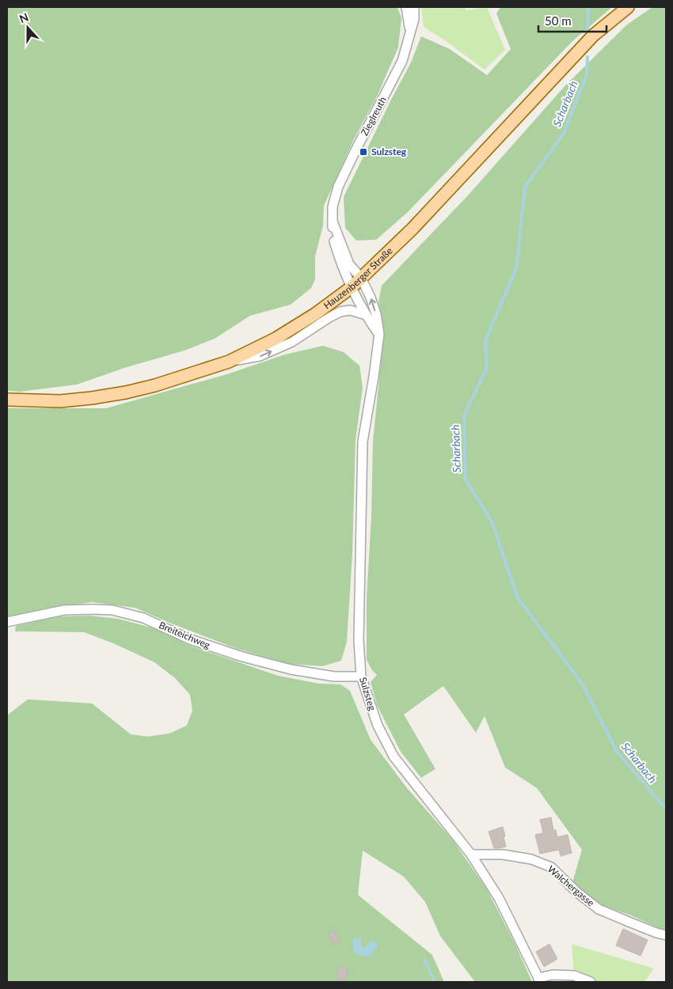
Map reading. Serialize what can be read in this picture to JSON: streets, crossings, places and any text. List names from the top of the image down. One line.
{"streets":{"main road":["Hauzenberger Straße"],"street":["Zieglreuth","Breiteichweg","Sulzsteg","Walchergasse"]},"crossings":[["Zieglreuth","Hauzenberger Straße"],["Zieglreuth","Sulzsteg"],["Hauzenberger Straße","Sulzsteg"],["Breiteichweg","Sulzsteg"],["Sulzsteg","Walchergasse"]],"water":["Scharbach"],"places":{"transit":["Sulzsteg"]},"scale_bar":"50 m","north":"top"}
